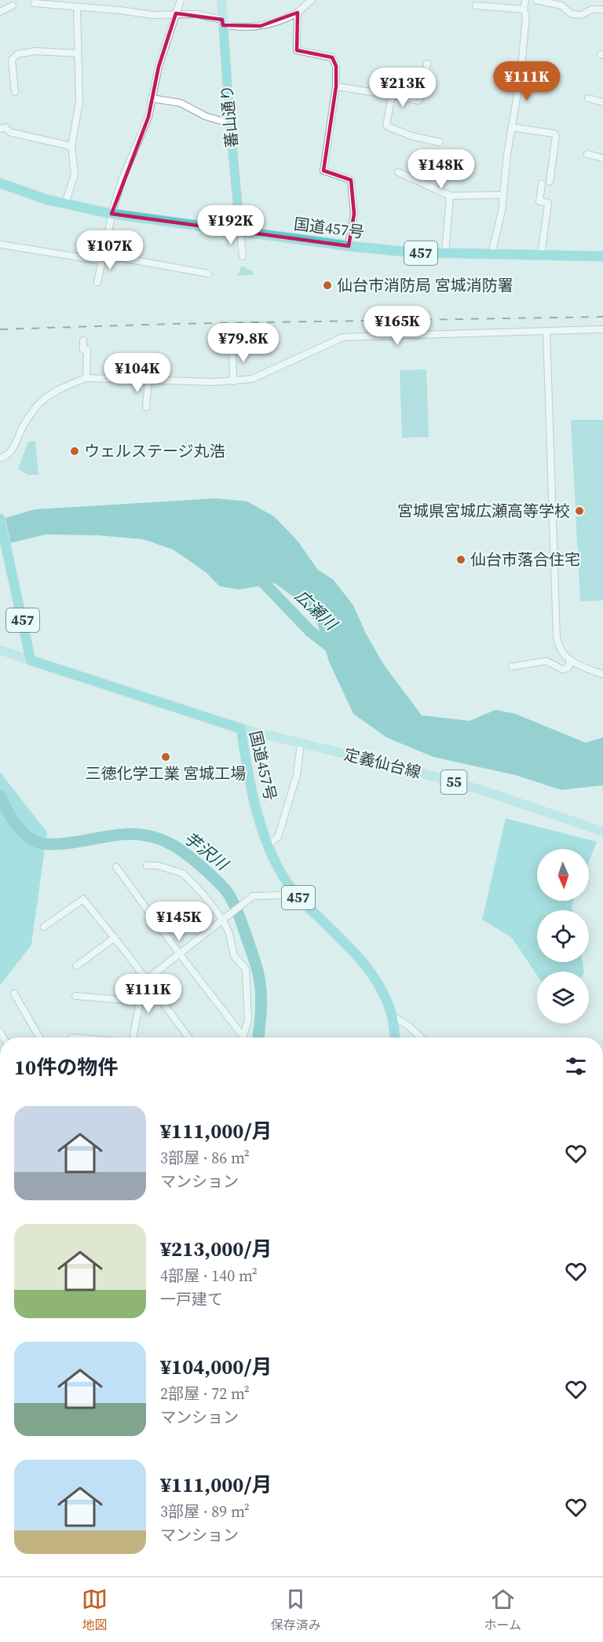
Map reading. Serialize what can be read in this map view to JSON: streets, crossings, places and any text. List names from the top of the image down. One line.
{"streets":{"highway":["国道457号","457"],"main road":["蕃山通り","定義仙台線","55"]},"crossings":[["蕃山通り","国道457号"],["国道457号","457"],["国道457号","定義仙台線"]],"water":["広瀬川","芋沢川"],"places":["仙台市消防局 宮城消防署","ウェルステージ丸浩","宮城県宮城広瀬高等学校","仙台市落合住宅","三徳化学工業 宮城工場"],"north":"bottom","page":{"price":["¥111K","¥213K","¥148K","¥192K","¥107K","¥165K","¥79.8K","¥104K","¥145K","¥111K"],"heading":"10件の物件","list":[{"name":"¥111,000/月","note":"3部屋 · 86 m² · マンション"},{"name":"¥213,000/月","note":"4部屋 · 140 m² · 一戸建て"},{"name":"¥104,000/月","note":"2部屋 · 72 m² · マンション"},{"name":"¥111,000/月","note":"3部屋 · 89 m² · マンション"}],"tabs":["地図","保存済み","ホーム"]}}
